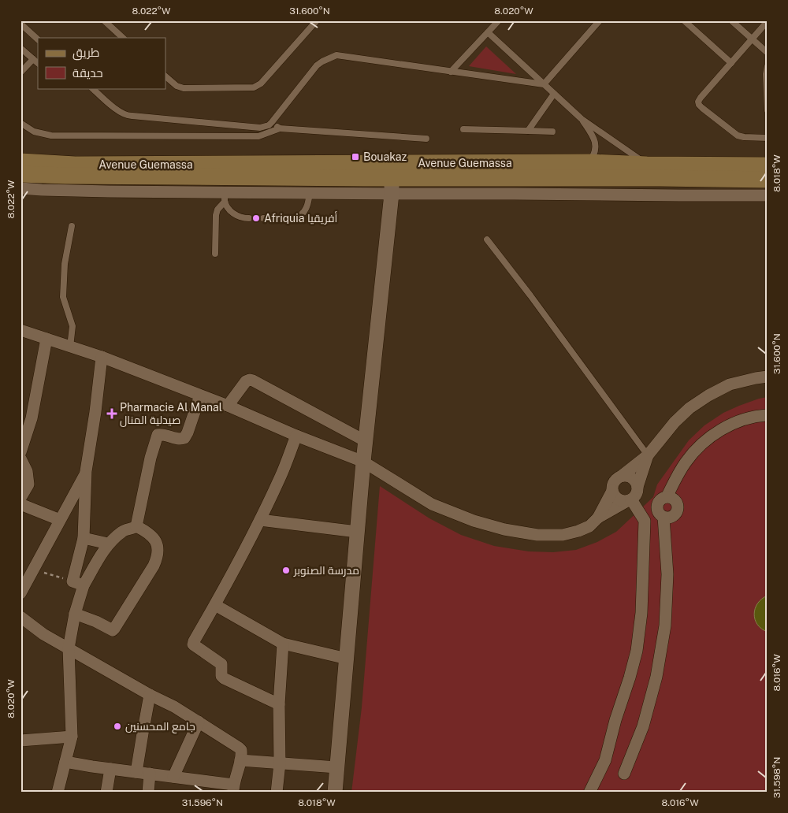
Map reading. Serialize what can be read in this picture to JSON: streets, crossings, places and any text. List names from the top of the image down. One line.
{"streets":{"main road":["Avenue Guemassa"]},"places":{"transit":["Bouakaz"],"other":["Afriquia أفريقيا","مدرسة الصنوبر","جامع المحسنين"],"health":["Pharmacie Al Manal صيدلية المنال"]},"legend":["طريق","حديقة"],"coordinates":["8.022°W","31.600°N","8.020°W","8.018°W","8.016°W","31.598°N","31.596°N"]}
